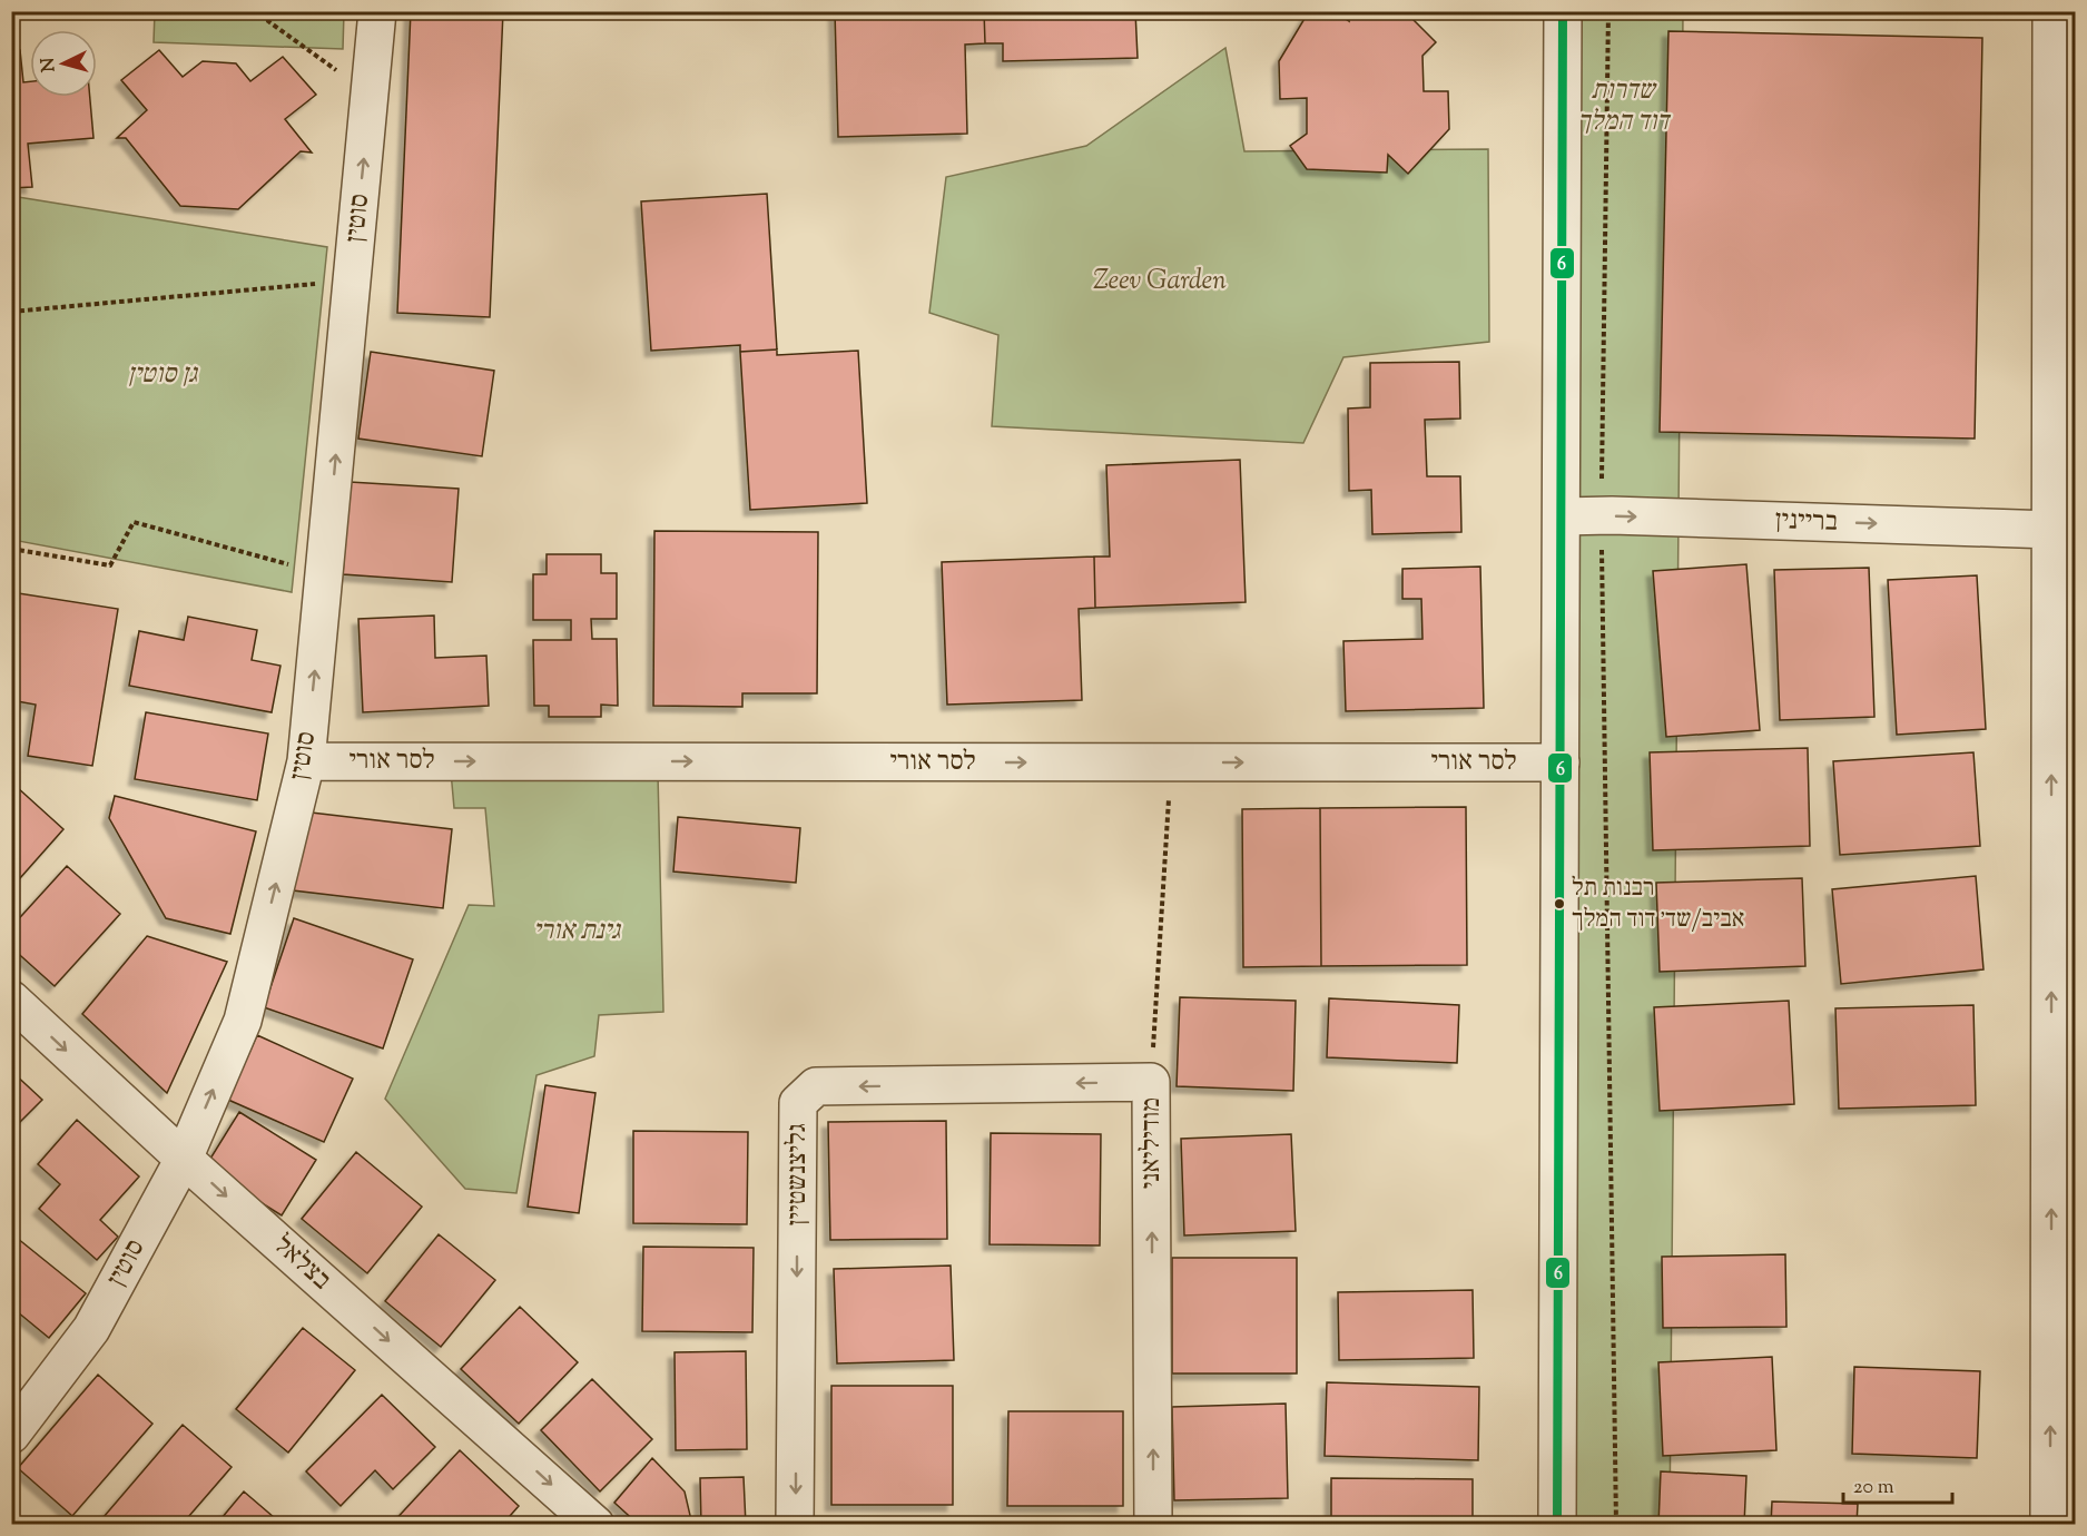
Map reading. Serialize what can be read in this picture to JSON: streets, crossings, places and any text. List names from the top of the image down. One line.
{"streets":{"street":["סוטין","בריינין","לסר אורי","מודיליאני","גליצנשטיין","בצלאל"]},"crossings":[["סוטין","לסר אורי"],["סוטין","בצלאל"],["לסר אורי","מודיליאני"],["מודיליאני","גליצנשטיין"]],"one_way":["סוטין","בריינין","לסר אורי","מודיליאני","בצלאל"],"parks":["שדרות דוד המלך","Zeev Garden","גן סוטין","גינת אורי"],"places":["רבנות תל אביב/שד׳ דוד המלך"],"lines":["transit line 6"],"scale_bar":"20 m","north":"left"}
